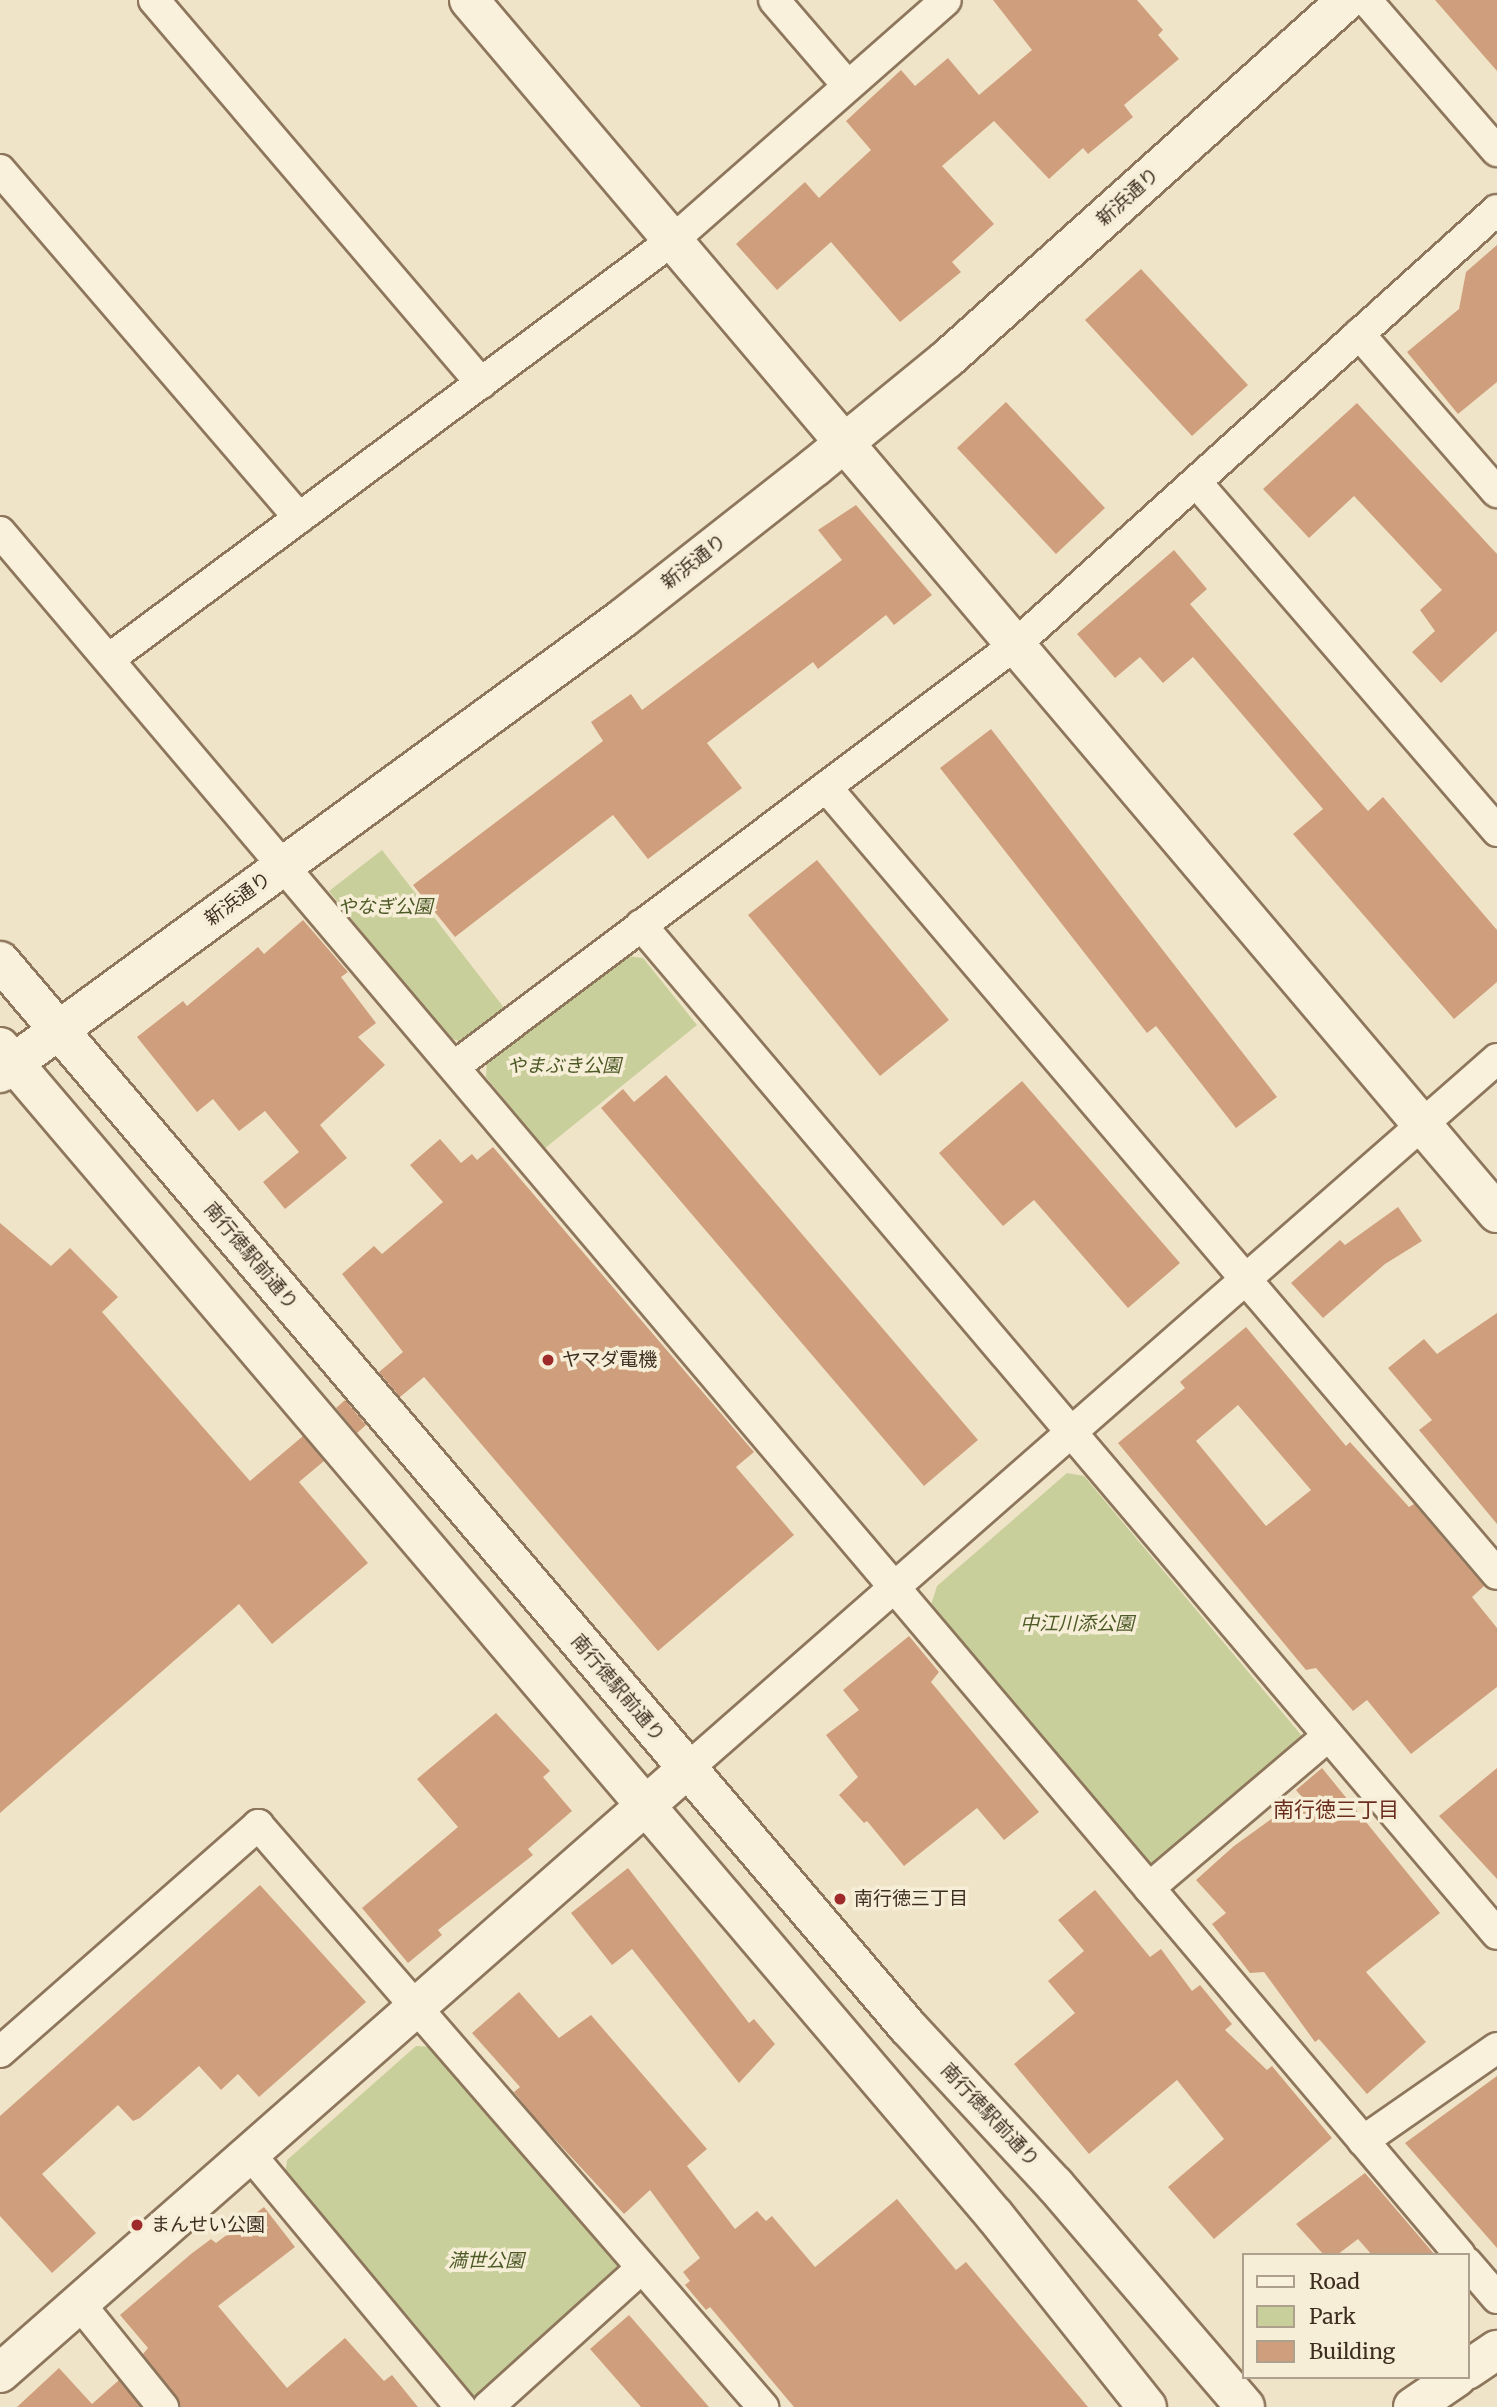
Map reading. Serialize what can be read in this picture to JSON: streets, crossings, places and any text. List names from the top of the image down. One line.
{"streets":{"street":["新浜通り","南行徳駅前通り"]},"crossings":[["新浜通り","南行徳駅前通り"]],"districts":["南行徳三丁目"],"parks":["やなぎ公園","やまぶき公園","中江川添公園","満世公園"],"places":["ヤマダ電機","南行徳三丁目","まんせい公園"],"legend":["Road","Park","Building"]}
